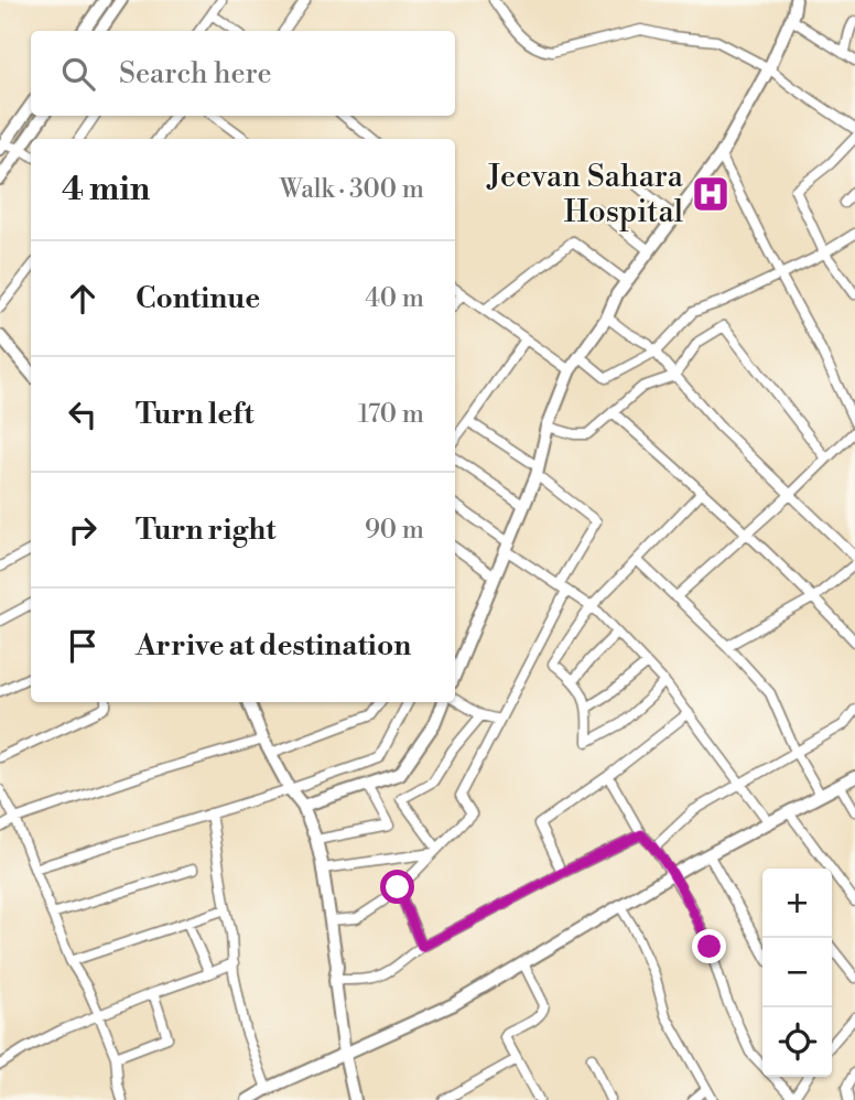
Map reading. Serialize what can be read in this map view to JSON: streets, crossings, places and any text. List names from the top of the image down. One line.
{"places":{"hospital":["Jeevan Sahara Hospital"]},"page":{"search":"Search here","heading":["4 min","Walk · 300 m"],"list":[["Continue","40 m"],["Turn left","170 m"],["Turn right","90 m"],"Arrive at destination"],"map_buttons":["+","−"]}}
